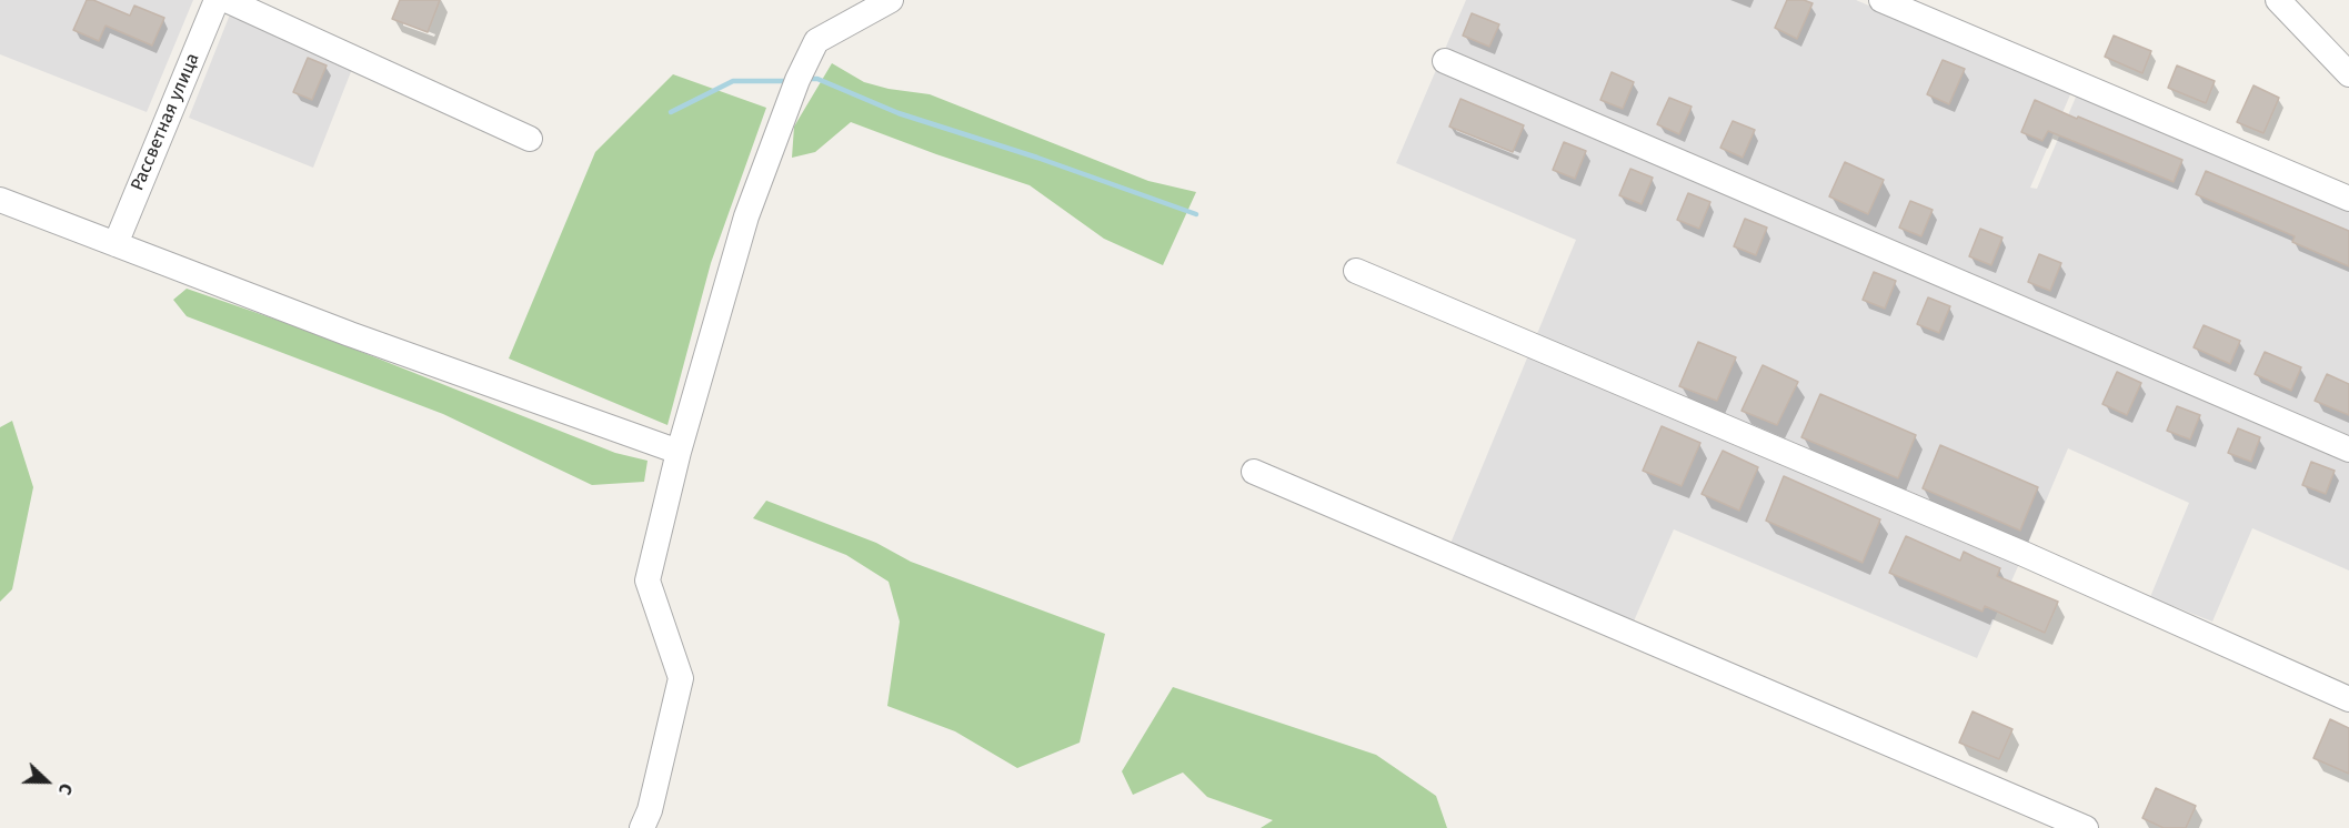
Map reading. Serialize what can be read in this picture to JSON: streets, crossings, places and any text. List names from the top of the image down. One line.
{"streets":{"street":["Рассветная улица"]},"north":"right"}
